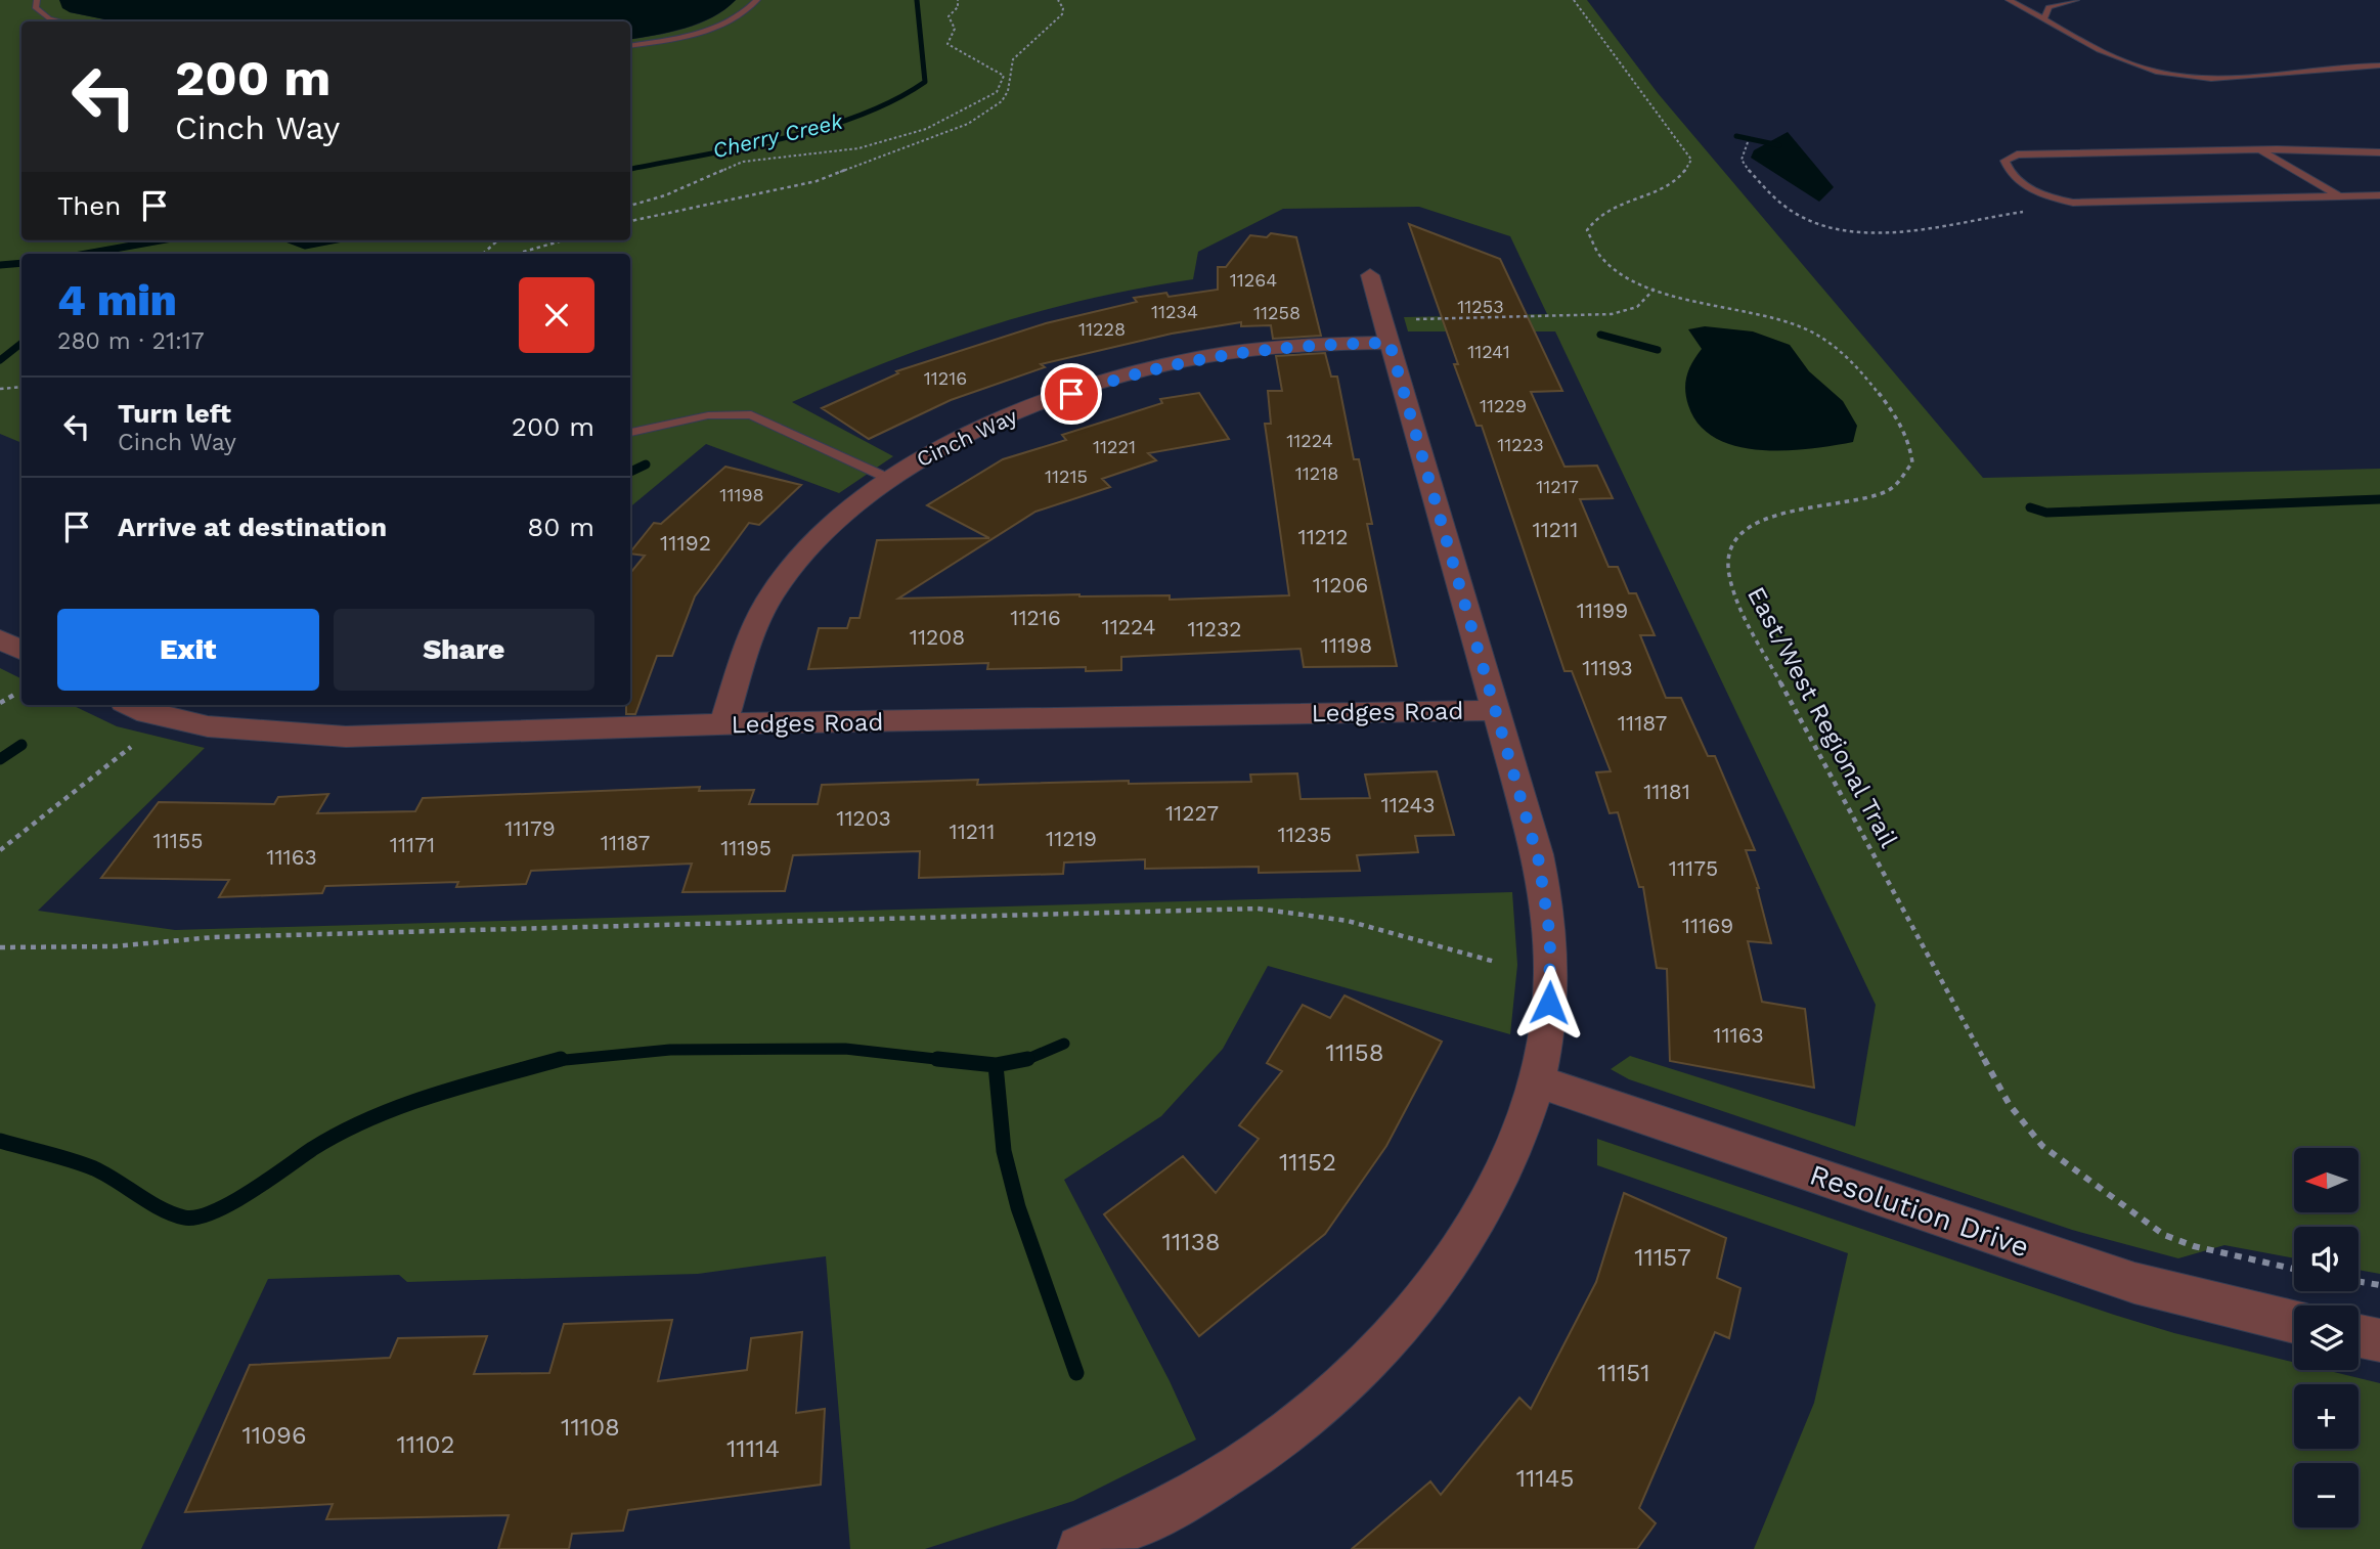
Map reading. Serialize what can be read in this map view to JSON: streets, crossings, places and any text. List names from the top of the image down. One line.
{"streets":{"street":["Cinch Way","Ledges Road","Resolution Drive"],"path":["East/West Regional Trail"]},"crossings":[["Cinch Way","Ledges Road"]],"water":["Cherry Creek"],"house_numbers":["11264","11253","11234","11258","11228","11241","11216","11229","11224","11223","11221","11218","11215","11217","11198","11211","11212","11192","11206","11199","11216","11224","11232","11208","11198","11193","11187","11181","11243","11227","11203","11179","11211","11235","11219","11155","11187","11171","11195","11163","11175","11169","11163","11158","11152","11138","11157","11151","11108","11096","11102","11114","11145"],"north":"left","page":{"turn":["200 m","Cinch Way"],"then":"Then","heading":["4 min","280 m · 21:17"],"list":[{"name":"Turn left","note":"Cinch Way","value":"200 m"},{"name":"Arrive at destination","value":"80 m"}],"buttons":["Exit","Share"],"map_buttons":["+","−"]}}
